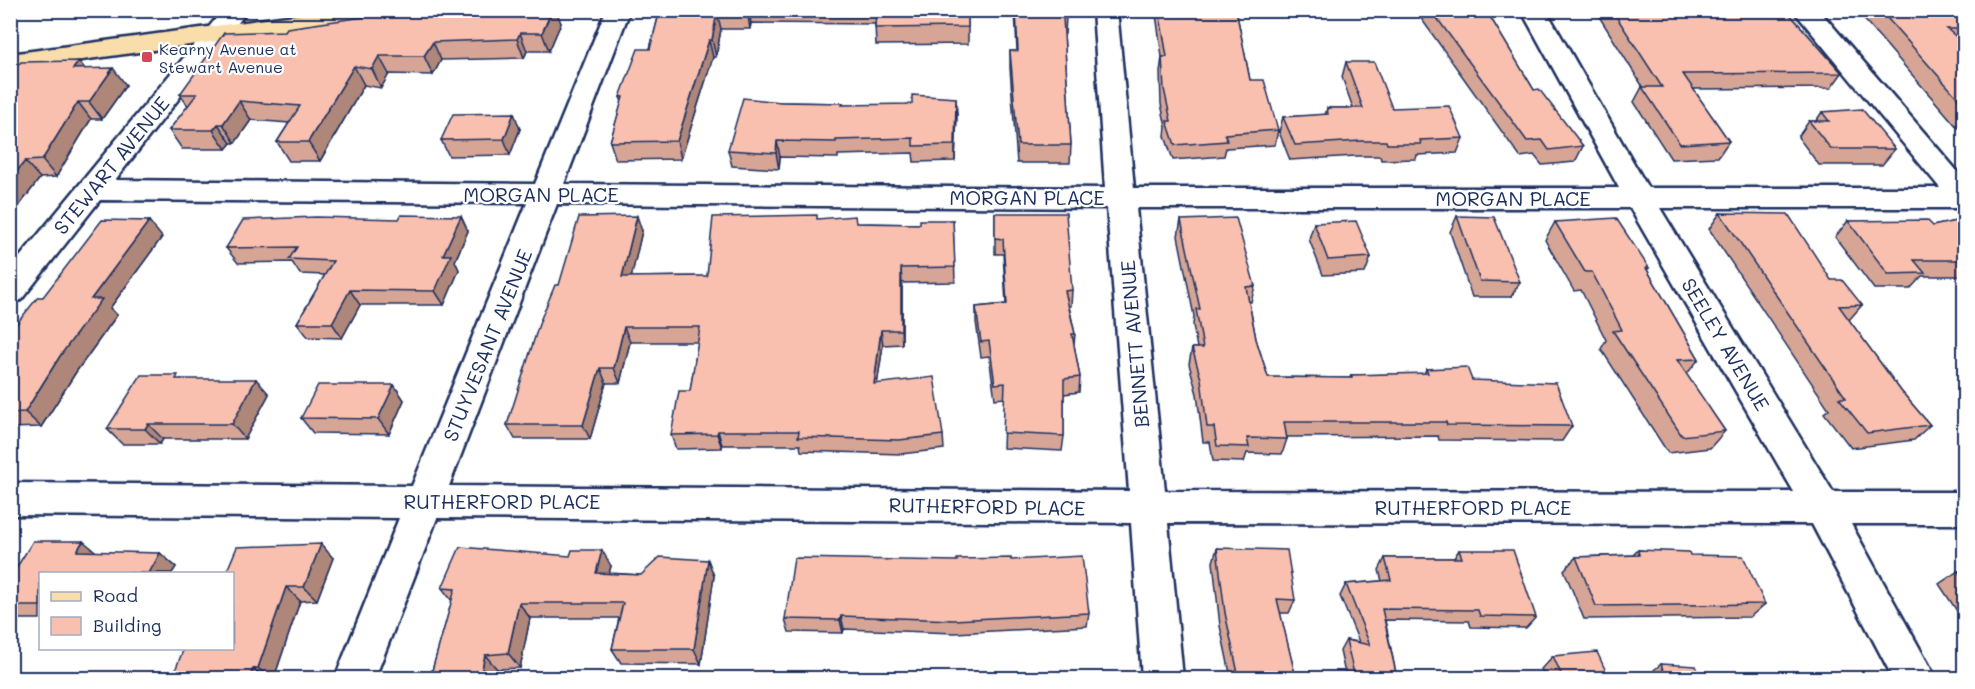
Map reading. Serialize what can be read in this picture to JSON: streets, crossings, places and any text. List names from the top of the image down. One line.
{"streets":{"street":["STEWART AVENUE","MORGAN PLACE","BENNETT AVENUE","SEELEY AVENUE","STUYVESANT AVENUE","RUTHERFORD PLACE"]},"crossings":[["STEWART AVENUE","MORGAN PLACE"],["MORGAN PLACE","BENNETT AVENUE"],["MORGAN PLACE","SEELEY AVENUE"],["MORGAN PLACE","STUYVESANT AVENUE"],["BENNETT AVENUE","RUTHERFORD PLACE"],["SEELEY AVENUE","RUTHERFORD PLACE"],["STUYVESANT AVENUE","RUTHERFORD PLACE"]],"places":{"transit":["Kearny Avenue at Stewart Avenue"]},"legend":["Road","Building"]}
